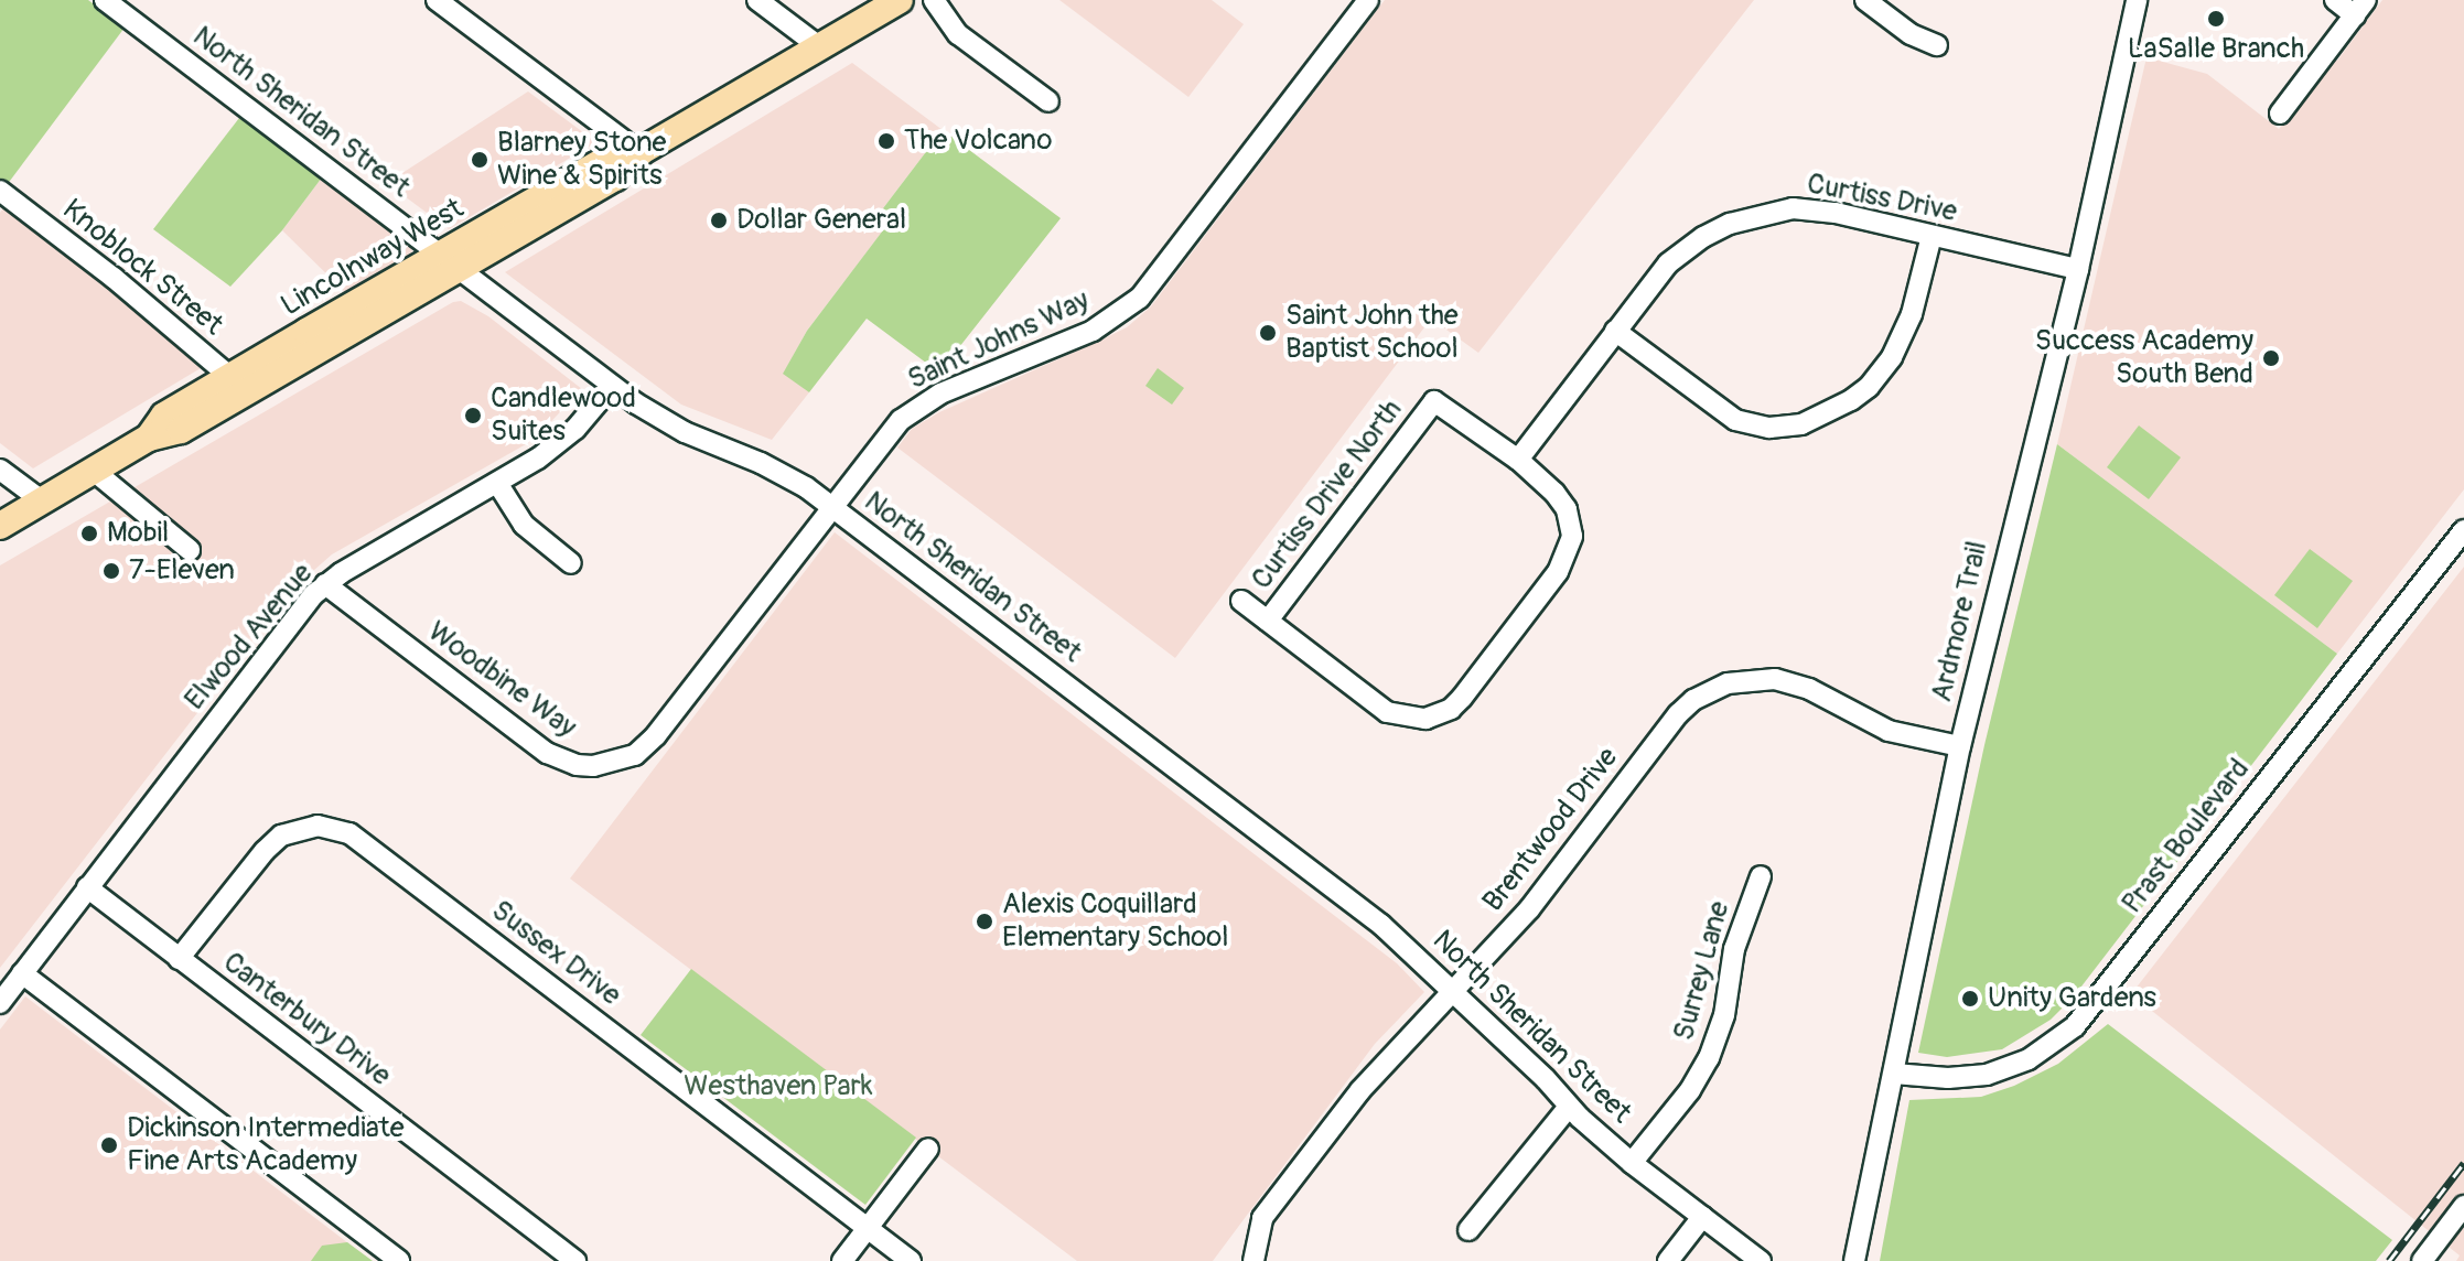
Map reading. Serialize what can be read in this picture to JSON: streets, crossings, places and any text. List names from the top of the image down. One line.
{"streets":{"main road":["Lincolnway West"],"street":["North Sheridan Street","Curtiss Drive","Knoblock Street","Saint Johns Way","Curtiss Drive North","Ardmore Trail","Elwood Avenue","Woodbine Way","Brentwood Drive","Prast Boulevard","Sussex Drive","Surrey Lane","Canterbury Drive"]},"crossings":[["North Sheridan Street","Lincolnway West"],["North Sheridan Street","Saint Johns Way"],["North Sheridan Street","Elwood Avenue"],["North Sheridan Street","Brentwood Drive"],["North Sheridan Street","Surrey Lane"],["Curtiss Drive","Curtiss Drive North"],["Curtiss Drive","Ardmore Trail"],["Lincolnway West","Knoblock Street"],["Saint Johns Way","Woodbine Way"],["Ardmore Trail","Brentwood Drive"],["Ardmore Trail","Prast Boulevard"],["Elwood Avenue","Woodbine Way"],["Elwood Avenue","Canterbury Drive"],["Sussex Drive","Canterbury Drive"]],"parks":["Westhaven Park"],"places":["LaSalle Branch","The Volcano","Blarney Stone Wine & Spirits","Dollar General","Saint John the Baptist School","Success Academy South Bend","Candlewood Suites","Mobil","7-Eleven","Alexis Coquillard Elementary School","Unity Gardens","Dickinson Intermediate Fine Arts Academy"]}
